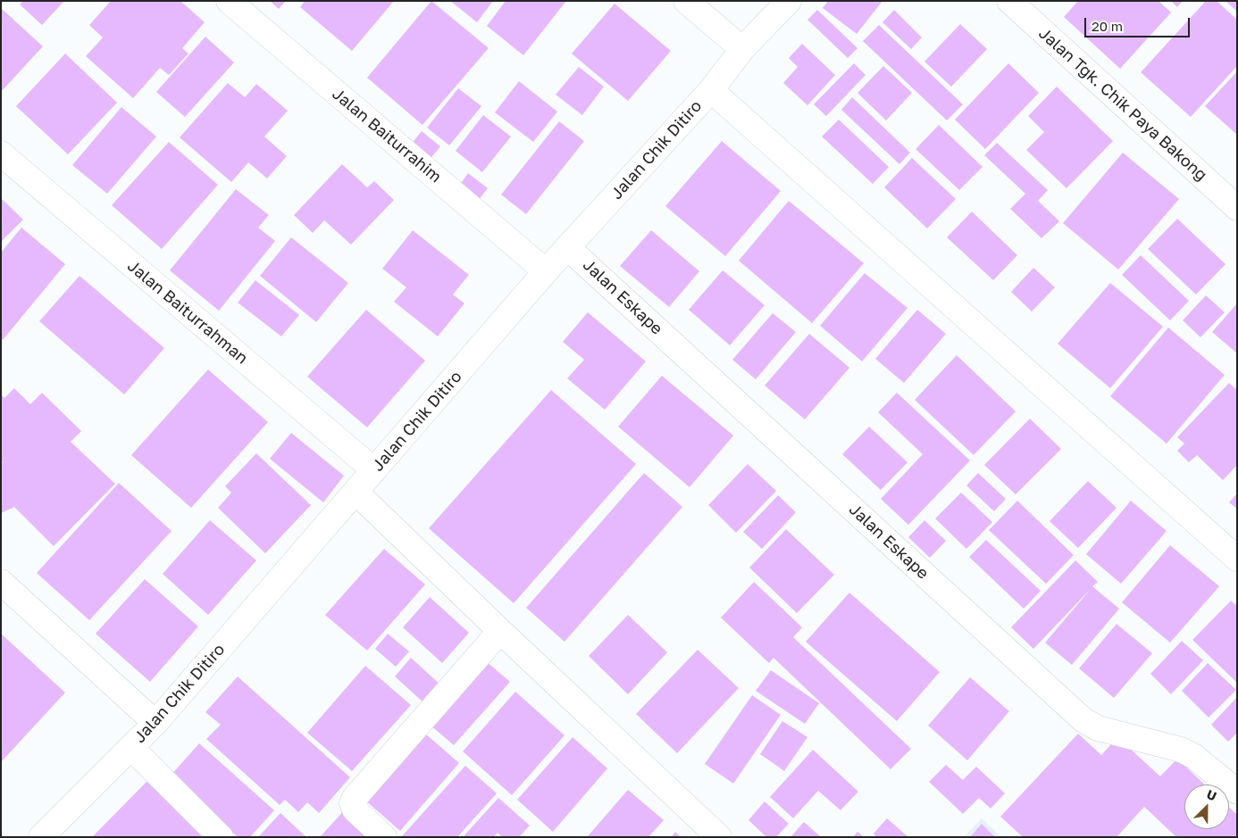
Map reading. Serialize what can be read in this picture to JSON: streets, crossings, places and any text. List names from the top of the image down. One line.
{"streets":{"street":["Jalan Tgk. Chik Paya Bakong","Jalan Baiturrahim","Jalan Chik Ditiro","Jalan Eskape","Jalan Baiturrahman"]},"crossings":[["Jalan Baiturrahim","Jalan Chik Ditiro"],["Jalan Chik Ditiro","Jalan Eskape"],["Jalan Chik Ditiro","Jalan Baiturrahman"]],"scale_bar":"20 m","north":"top right"}
